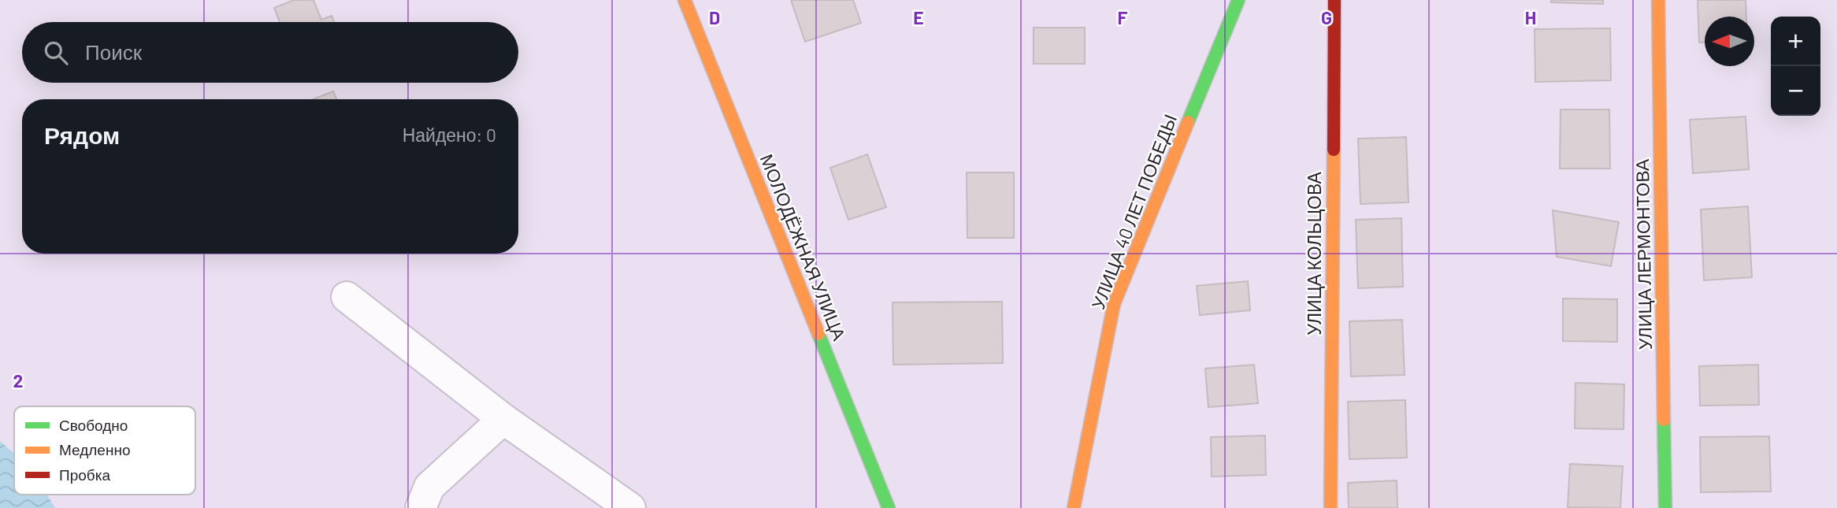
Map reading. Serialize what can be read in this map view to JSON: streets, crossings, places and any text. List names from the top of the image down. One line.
{"streets":{"street":["УЛИЦА 40 ЛЕТ ПОБЕДЫ","МОЛОДЁЖНАЯ УЛИЦА","УЛИЦА КОЛЬЦОВА","УЛИЦА ЛЕРМОНТОВА"]},"legend":["Свободно","Медленно","Пробка"],"north":"left","page":{"map_buttons":["+","−"],"search":"Поиск","heading":["Рядом","Найдено: 0"]},"grid":{"columns":["D","E","F","G","H"],"rows":["2"]}}
